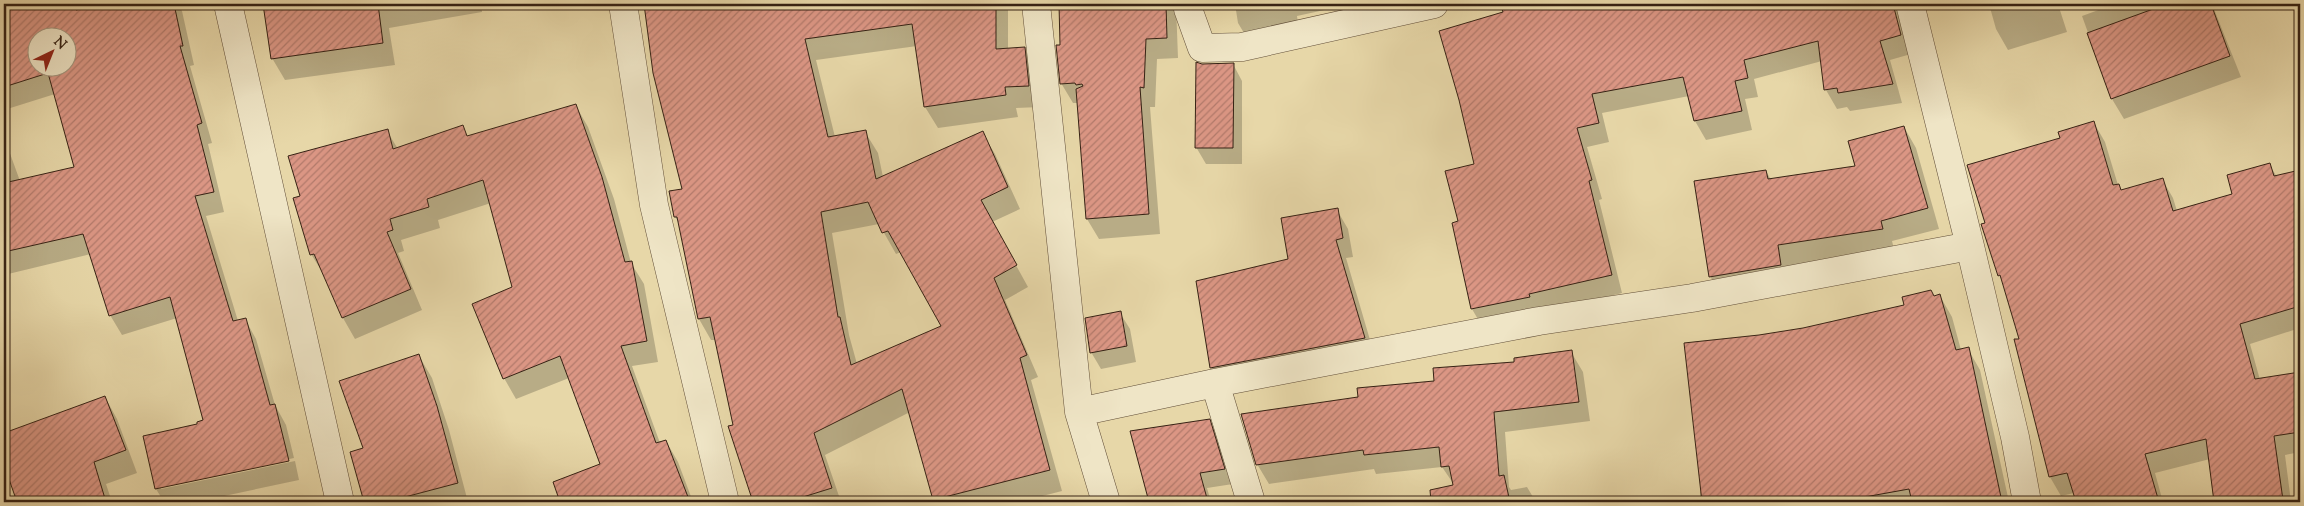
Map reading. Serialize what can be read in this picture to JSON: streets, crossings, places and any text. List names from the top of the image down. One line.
{"north":"top right"}
